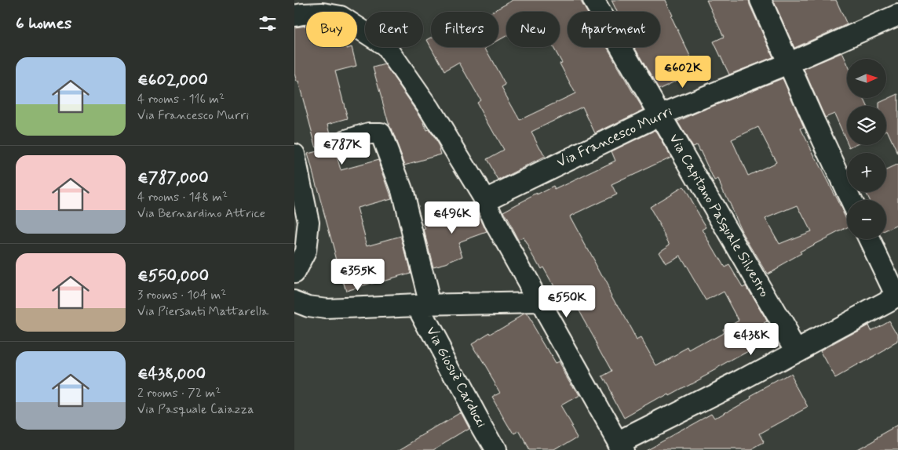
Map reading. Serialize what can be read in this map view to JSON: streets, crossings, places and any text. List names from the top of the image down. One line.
{"streets":{"street":["Via Francesco Murri","Via Capitano Pasquale Silvestro","Via Giosuè Carducci"]},"crossings":[["Via Francesco Murri","Via Capitano Pasquale Silvestro"]],"north":"right","page":{"heading":"6 homes","chip":["Buy","Rent","Filters","New","Apartment"],"list":[{"name":"€602,000","note":"4 rooms · 116 m² · Via Francesco Murri"},{"name":"€787,000","note":"4 rooms · 148 m² · Via Bernardino Attrice"},{"name":"€550,000","note":"3 rooms · 104 m² · Via Piersanti Mattarella"},{"name":"€438,000","note":"2 rooms · 72 m² · Via Pasquale Caiazza"}],"price":["€602K","€787K","€496K","€355K","€550K","€438K"],"map_buttons":["+","−"]}}
